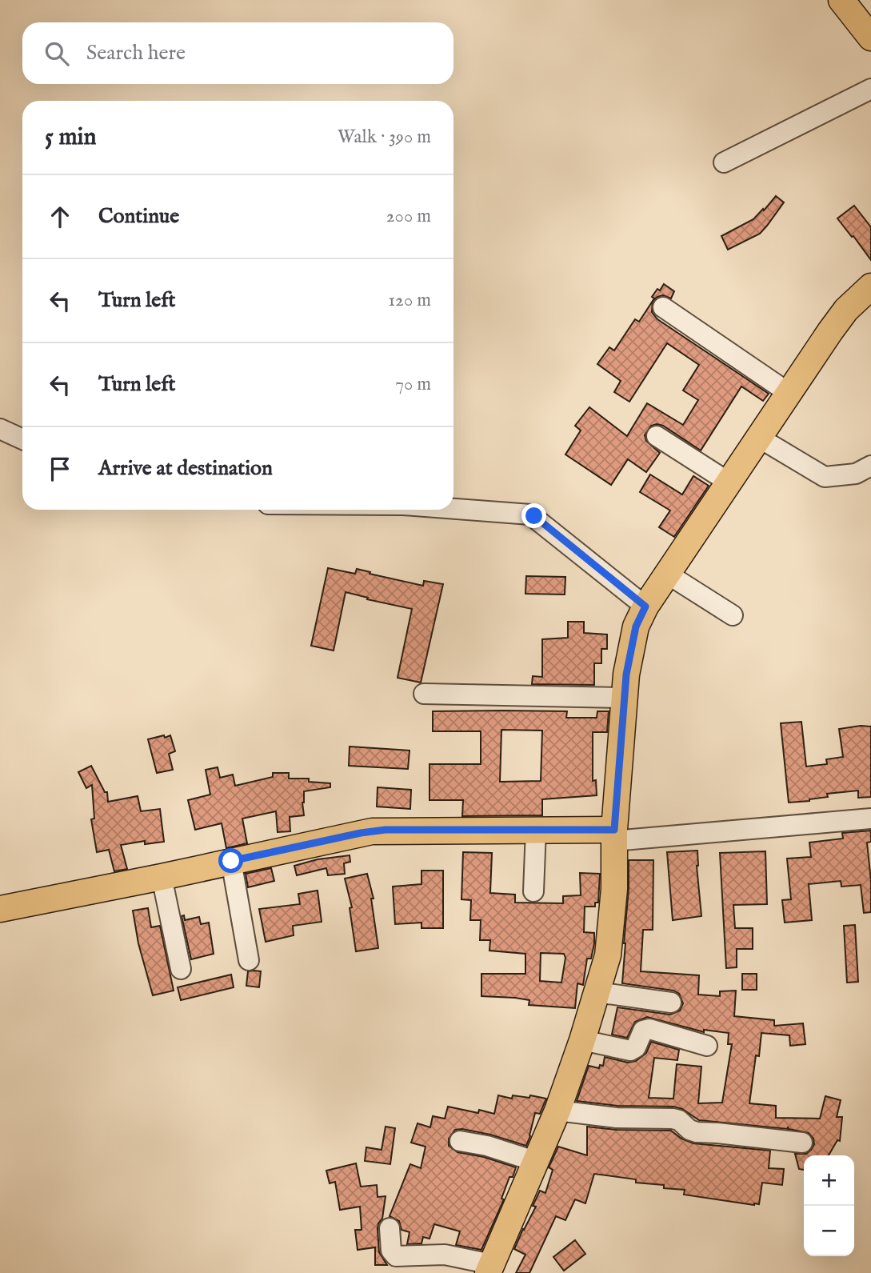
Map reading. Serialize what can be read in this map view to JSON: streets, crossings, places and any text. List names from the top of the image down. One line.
{"page":{"search":"Search here","heading":["5 min","Walk · 390 m"],"list":[["Continue","200 m"],["Turn left","120 m"],["Turn left","70 m"],"Arrive at destination"],"map_buttons":["+","−"]}}
